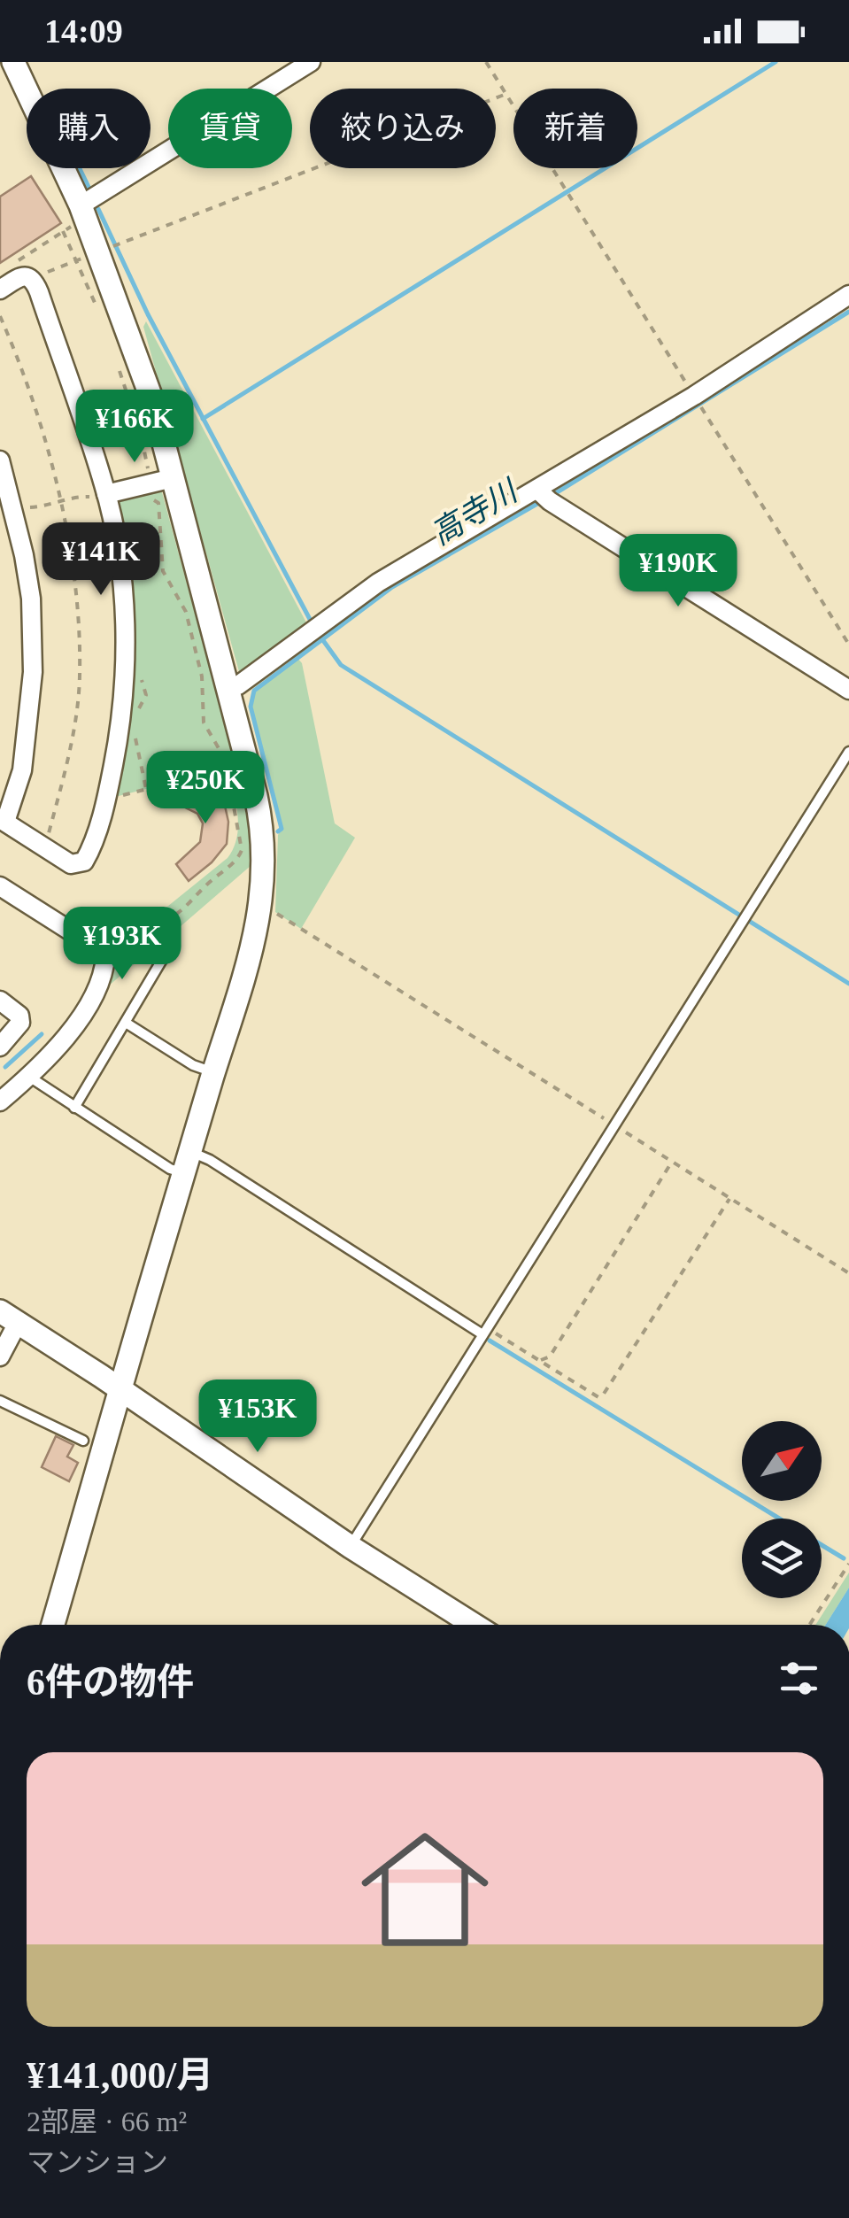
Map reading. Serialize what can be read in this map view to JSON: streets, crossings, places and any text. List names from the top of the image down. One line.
{"water":["高寺川"],"north":"top right","page":{"status":"14:09","chip":["購入","賃貸","絞り込み","新着"],"price":["¥166K","¥141K","¥190K","¥250K","¥193K","¥153K"],"heading":"6件の物件","list":[{"name":"¥141,000/月","note":"2部屋 · 66 m² · マンション"}]}}
